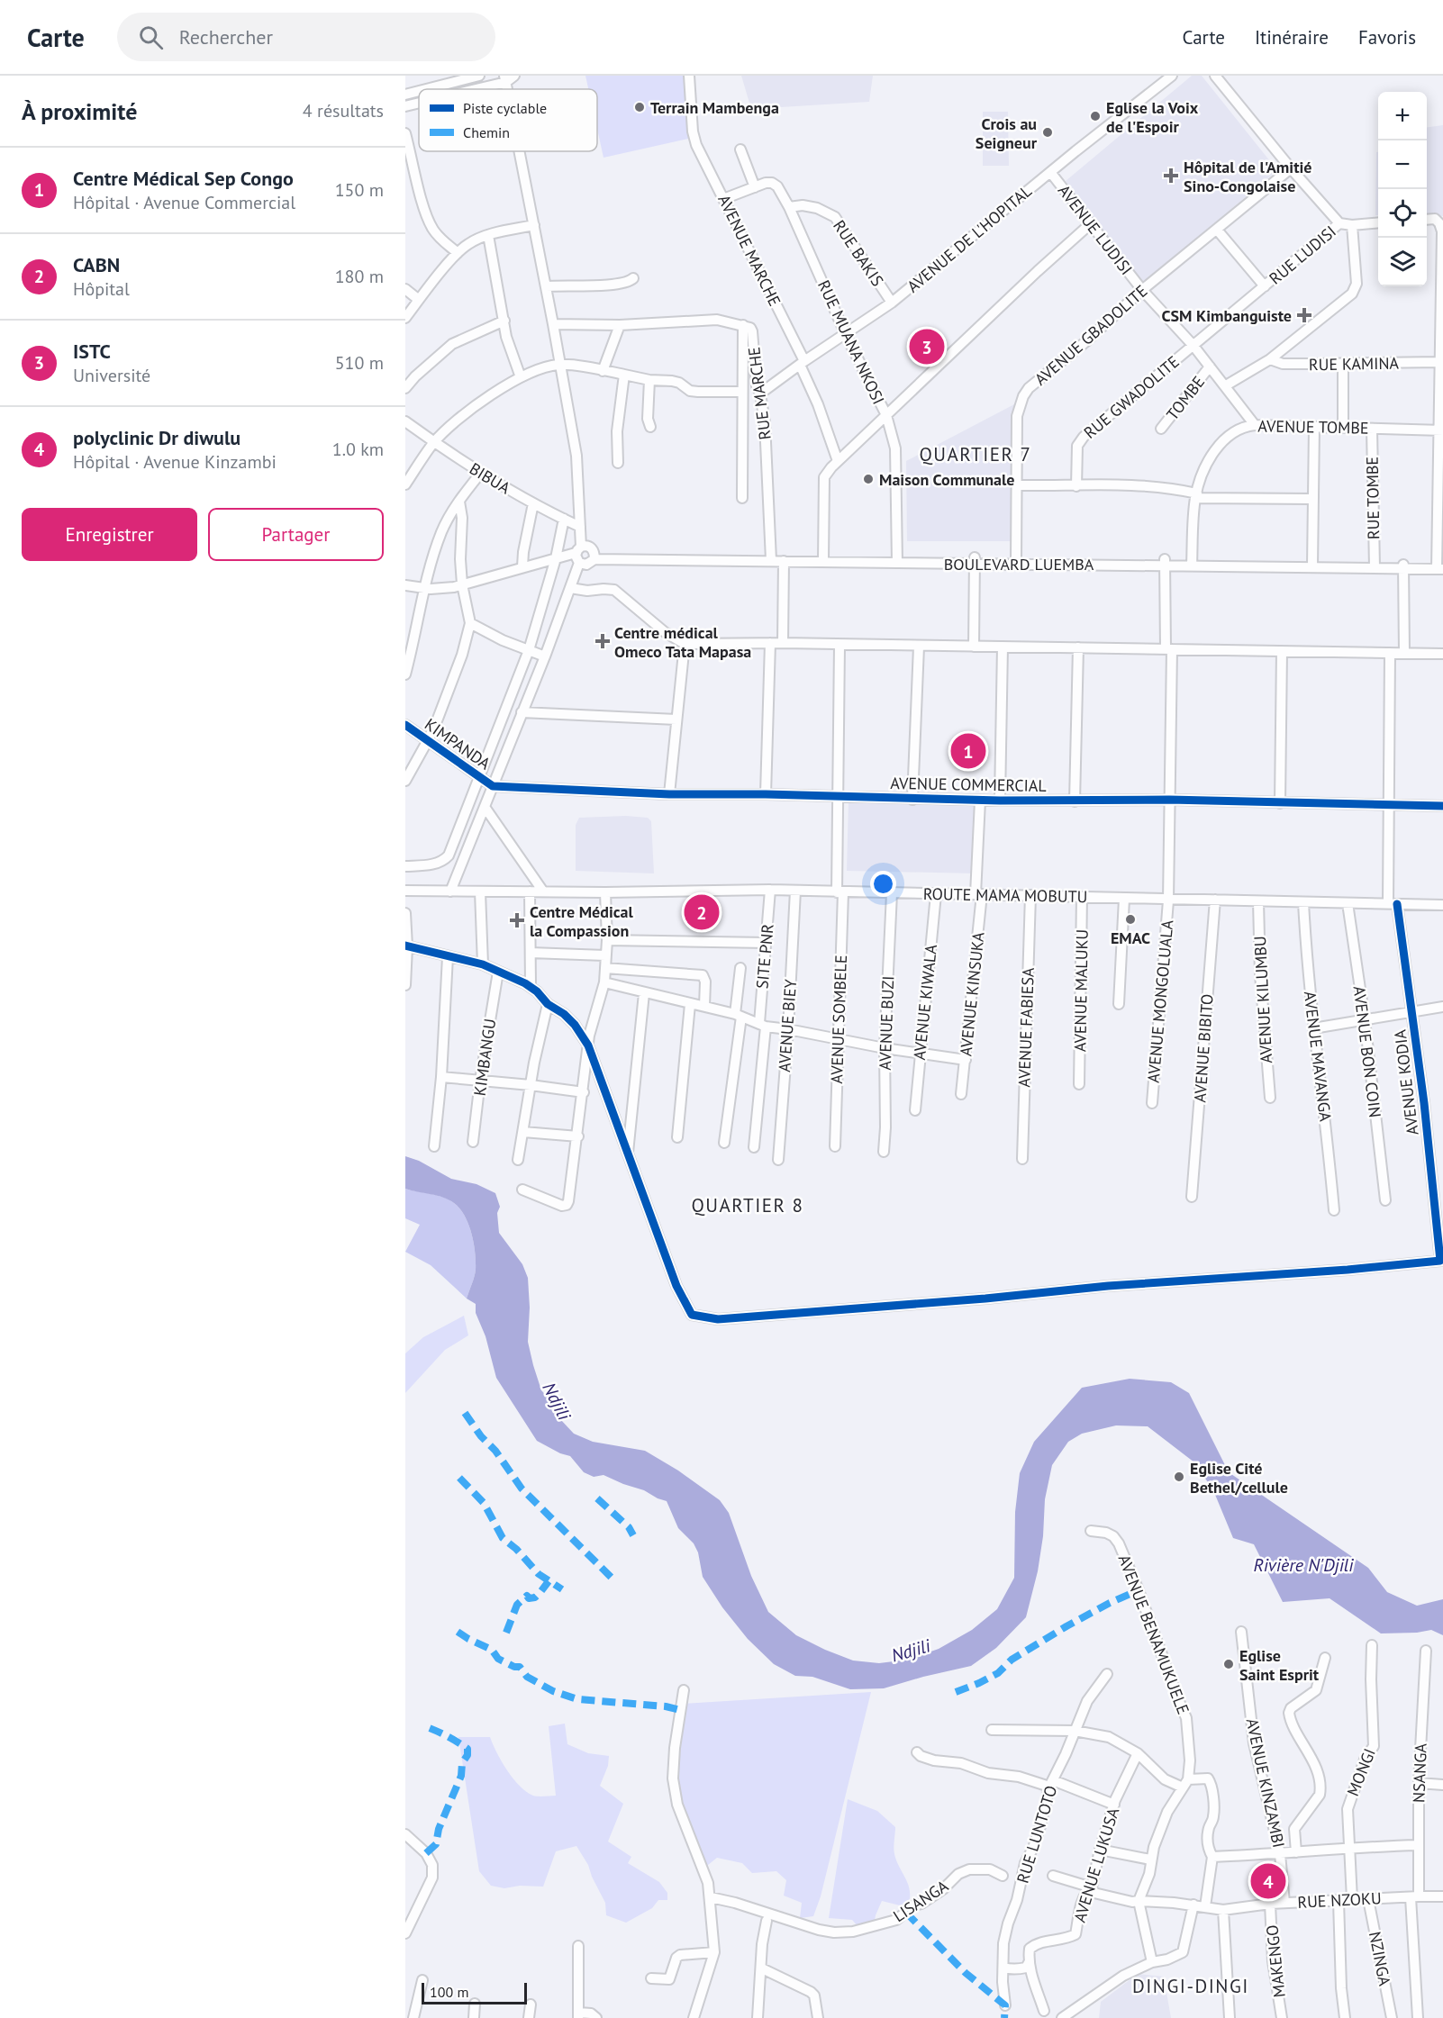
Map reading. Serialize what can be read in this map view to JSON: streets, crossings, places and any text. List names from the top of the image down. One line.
{"streets":{"street":["AVENUE LUDISI","AVENUE DE L'HOPITAL","AVENUE MARCHE","RUE BAKIS","RUE LUDISI","AVENUE GBADOLITE","RUE MUANA NKOSI","RUE KAMINA","RUE MARCHE","RUE GWADOLITE","TOMBE","AVENUE TOMBE","BIBUA","RUE TOMBE","BOULEVARD LUEMBA","KIMPANDA","AVENUE COMMERCIAL","ROUTE MAMA MOBUTU","SITE PNR","AVENUE MALUKU","AVENUE KINSUKA","AVENUE KILUMBU","AVENUE MONGOLUALA","AVENUE KIWALA","AVENUE SOMBELE","AVENUE BUZI","AVENUE BIEY","AVENUE FABIESA","AVENUE BIBITO","AVENUE BON COIN","AVENUE MAVANGA","KIMBANGU","AVENUE KODIA","AVENUE BENAMUKUELE","MONGI","NSANGA","AVENUE KINZAMBI","RUE LUNTOTO","AVENUE LUKUSA","RUE NZOKU","LISANGA","NZINGA","MAKENGO"]},"crossings":[["AVENUE LUDISI","AVENUE DE L'HOPITAL"],["AVENUE LUDISI","RUE LUDISI"],["AVENUE LUDISI","AVENUE GBADOLITE"],["AVENUE LUDISI","RUE GWADOLITE"],["AVENUE LUDISI","TOMBE"],["AVENUE LUDISI","AVENUE TOMBE"],["AVENUE DE L'HOPITAL","AVENUE MARCHE"],["AVENUE DE L'HOPITAL","RUE BAKIS"],["AVENUE DE L'HOPITAL","RUE MUANA NKOSI"],["AVENUE DE L'HOPITAL","RUE MARCHE"],["AVENUE MARCHE","RUE MUANA NKOSI"],["RUE BAKIS","RUE MUANA NKOSI"],["RUE LUDISI","AVENUE GBADOLITE"],["RUE LUDISI","RUE GWADOLITE"],["AVENUE GBADOLITE","BOULEVARD LUEMBA"],["RUE MUANA NKOSI","BOULEVARD LUEMBA"],["RUE MARCHE","BOULEVARD LUEMBA"],["AVENUE TOMBE","RUE TOMBE"],["AVENUE TOMBE","BOULEVARD LUEMBA"],["RUE TOMBE","BOULEVARD LUEMBA"],["BOULEVARD LUEMBA","AVENUE MONGOLUALA"],["KIMPANDA","AVENUE COMMERCIAL"],["AVENUE COMMERCIAL","AVENUE KINSUKA"],["AVENUE COMMERCIAL","AVENUE MONGOLUALA"],["AVENUE COMMERCIAL","AVENUE SOMBELE"],["AVENUE COMMERCIAL","AVENUE KODIA"],["ROUTE MAMA MOBUTU","SITE PNR"],["ROUTE MAMA MOBUTU","AVENUE MALUKU"],["ROUTE MAMA MOBUTU","AVENUE KINSUKA"],["ROUTE MAMA MOBUTU","AVENUE KILUMBU"],["ROUTE MAMA MOBUTU","AVENUE MONGOLUALA"],["ROUTE MAMA MOBUTU","AVENUE KIWALA"],["ROUTE MAMA MOBUTU","AVENUE SOMBELE"],["ROUTE MAMA MOBUTU","AVENUE BUZI"],["ROUTE MAMA MOBUTU","AVENUE BIEY"],["ROUTE MAMA MOBUTU","AVENUE FABIESA"],["ROUTE MAMA MOBUTU","AVENUE BIBITO"],["ROUTE MAMA MOBUTU","AVENUE BON COIN"],["ROUTE MAMA MOBUTU","AVENUE MAVANGA"],["ROUTE MAMA MOBUTU","AVENUE KODIA"],["AVENUE BENAMUKUELE","RUE NZOKU"],["MONGI","RUE NZOKU"],["NSANGA","RUE NZOKU"],["AVENUE KINZAMBI","RUE NZOKU"],["AVENUE LUKUSA","RUE NZOKU"],["RUE NZOKU","NZINGA"],["RUE NZOKU","MAKENGO"]],"districts":["QUARTIER 7","QUARTIER 8","DINGI-DINGI"],"water":["Ndjili","Rivière N'Djili"],"places":{"other":["Terrain Mambenga","Eglise la Voix de l'Espoir","Crois au Seigneur","Maison Communale","EMAC","Eglise Cité Bethel/cellule","Eglise Saint Esprit"],"health":["Hôpital de l'Amitié Sino-Congolaise","CSM Kimbanguiste","Centre médical Omeco Tata Mapasa","Centre Médical la Compassion"]},"legend":["Piste cyclable","Chemin"],"scale_bar":"100 m","page":{"header":"Carte","search":"Rechercher","nav":["Carte","Itinéraire","Favoris"],"heading":["À proximité","4 résultats"],"map_buttons":["+","−"],"list":[{"mark":"1","name":"Centre Médical Sep Congo","note":"Hôpital · Avenue Commercial","value":"150 m"},{"mark":"2","name":"CABN","note":"Hôpital","value":"180 m"},{"mark":"3","name":"ISTC","note":"Université","value":"510 m"},{"mark":"4","name":"polyclinic Dr diwulu","note":"Hôpital · Avenue Kinzambi","value":"1.0 km"}],"pins":["3","1","2","4"],"buttons":["Enregistrer","Partager"],"scale":"100 m"}}
